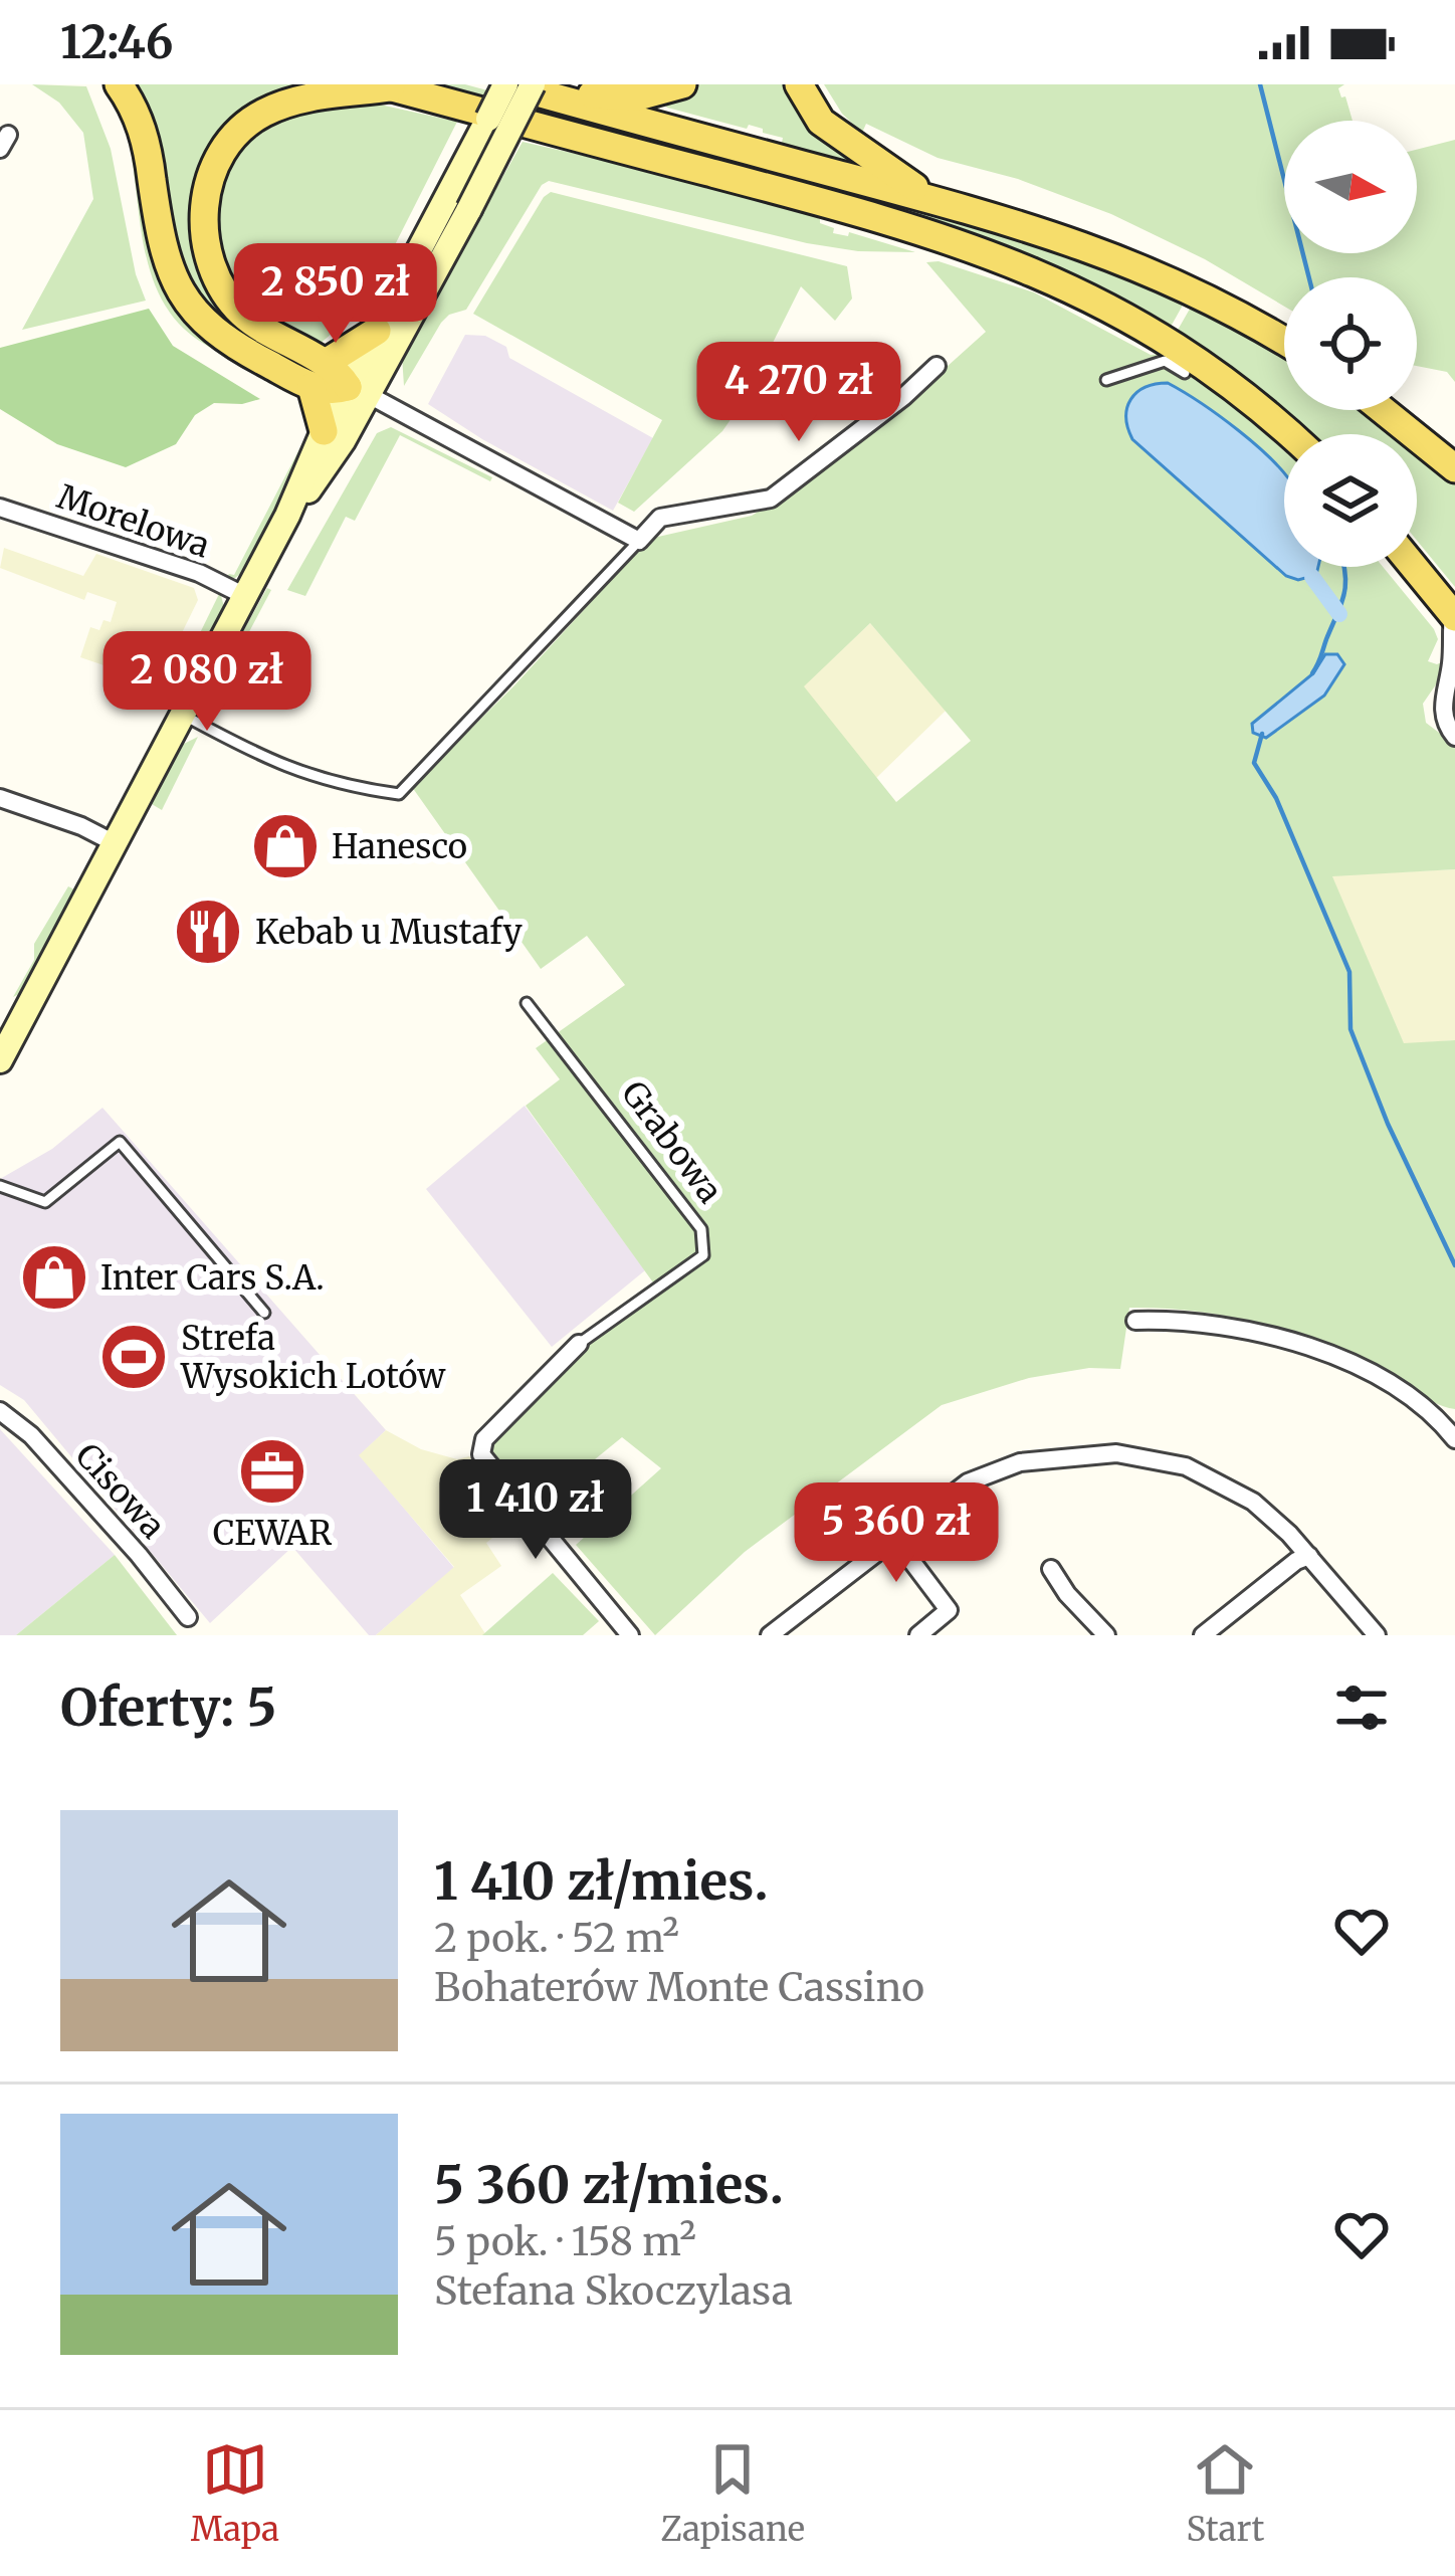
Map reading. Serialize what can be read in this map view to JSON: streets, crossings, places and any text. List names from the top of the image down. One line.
{"streets":{"street":["Morelowa","Grabowa","Cisowa"]},"places":{"shop":["Hanesco","Inter Cars S.A."],"restaurant":["Kebab u Mustafy"],"sports":["Strefa Wysokich Lotów"],"office":["CEWAR"]},"north":"right","page":{"status":"12:46","price":["2 850 zł","4 270 zł","2 080 zł","1 410 zł","5 360 zł"],"heading":"Oferty: 5","list":[{"name":"1 410 zł/mies.","note":"2 pok. · 52 m² · Bohaterów Monte Cassino"},{"name":"5 360 zł/mies.","note":"5 pok. · 158 m² · Stefana Skoczylasa"}],"tabs":["Mapa","Zapisane","Start"]}}
